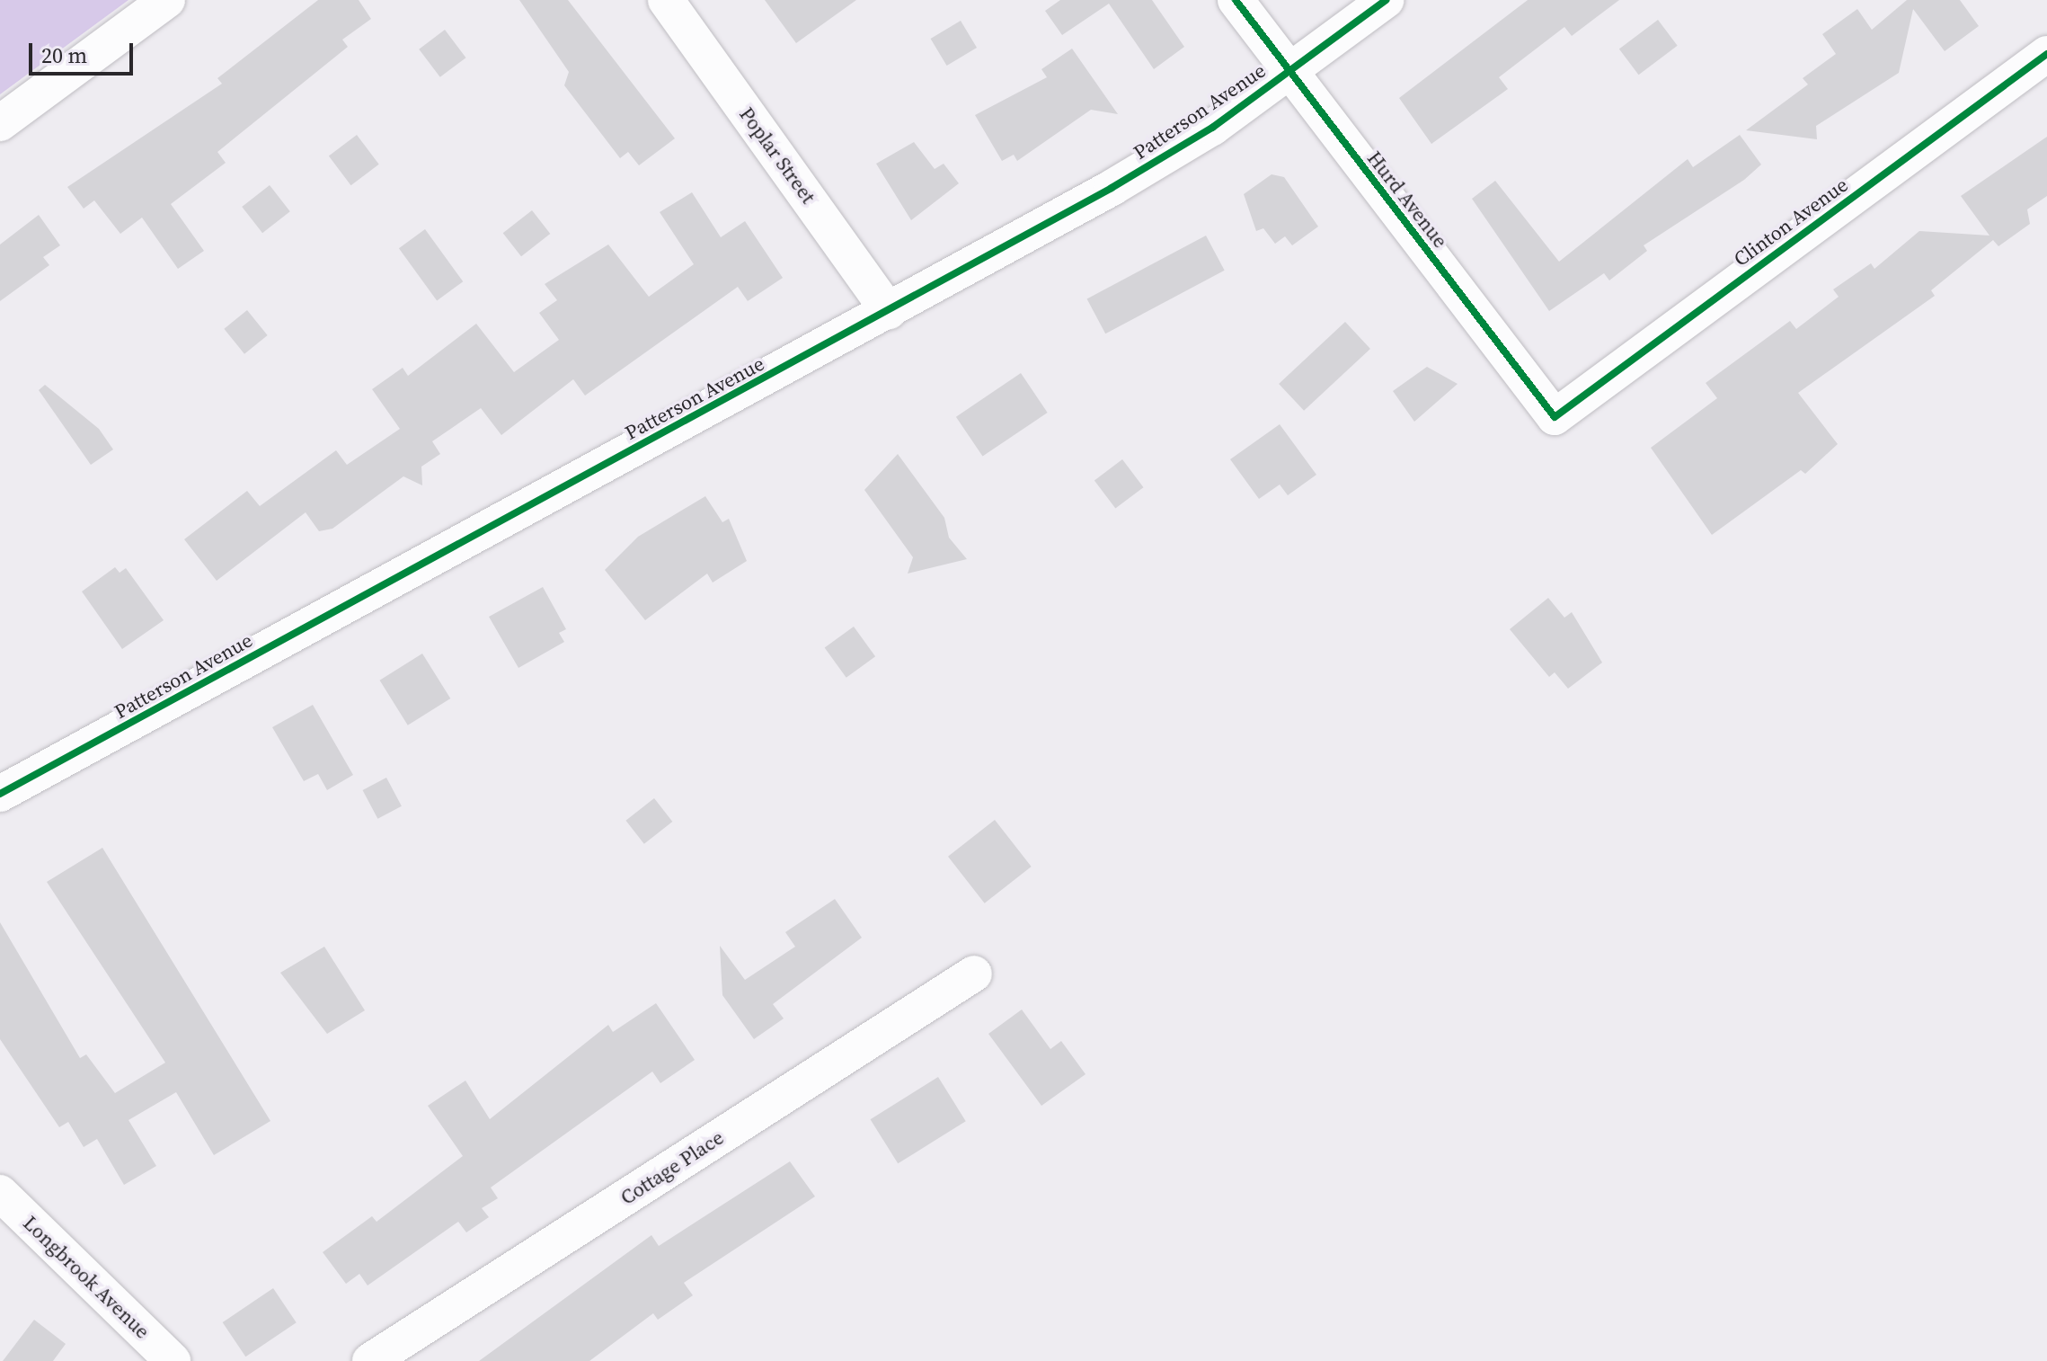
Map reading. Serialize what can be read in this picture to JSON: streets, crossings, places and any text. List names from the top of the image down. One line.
{"streets":{"street":["Patterson Avenue","Poplar Street","Hurd Avenue","Clinton Avenue","Cottage Place","Longbrook Avenue"]},"crossings":[["Patterson Avenue","Poplar Street"],["Patterson Avenue","Hurd Avenue"],["Hurd Avenue","Clinton Avenue"]],"scale_bar":"20 m"}
